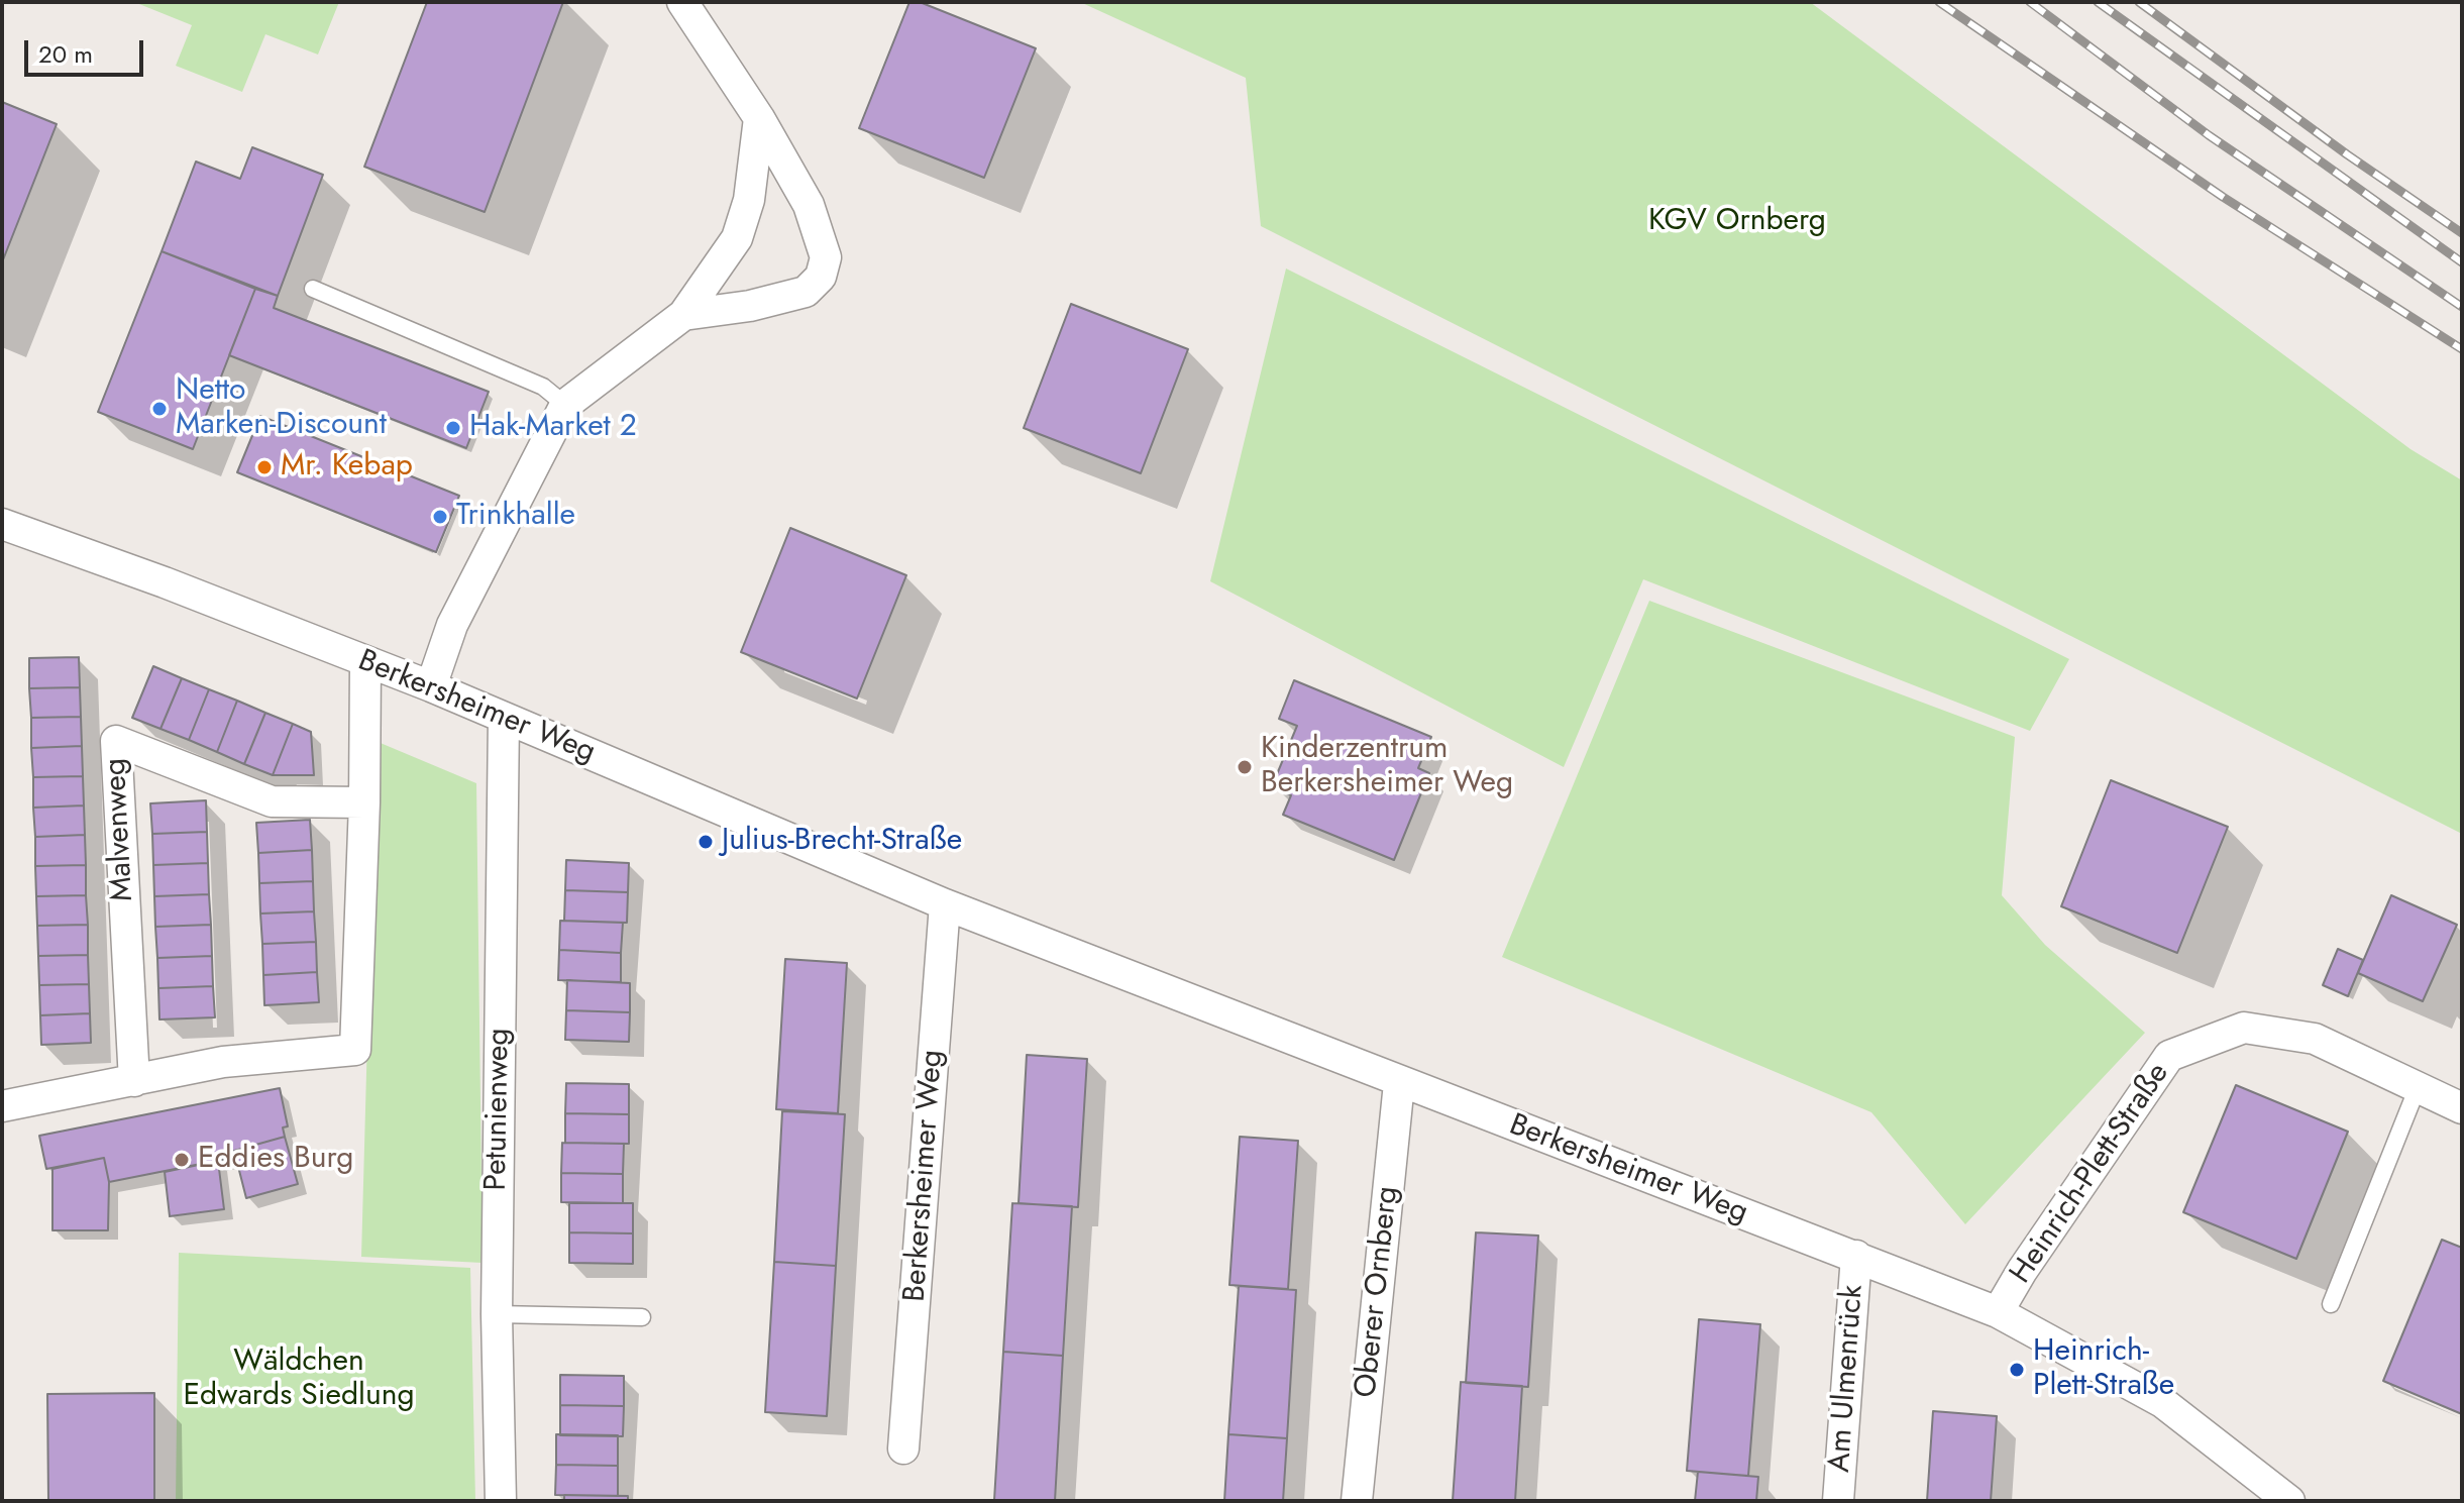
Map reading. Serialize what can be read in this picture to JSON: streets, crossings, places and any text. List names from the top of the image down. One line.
{"streets":{"street":["Berkersheimer Weg","Malvenweg","Petunienweg","Heinrich-Plett-Straße","Oberer Ornberg","Am Ulmenrück"]},"crossings":[["Berkersheimer Weg","Petunienweg"],["Berkersheimer Weg","Heinrich-Plett-Straße"],["Berkersheimer Weg","Oberer Ornberg"],["Berkersheimer Weg","Am Ulmenrück"]],"parks":["KGV Ornberg","Wäldchen Edwards Siedlung"],"places":["Netto Marken-Discount","Hak-Market 2","Mr. Kebap","Trinkhalle","Kinderzentrum Berkersheimer Weg","Julius-Brecht-Straße","Eddies Burg","Heinrich- Plett-Straße"],"scale_bar":"20 m"}
